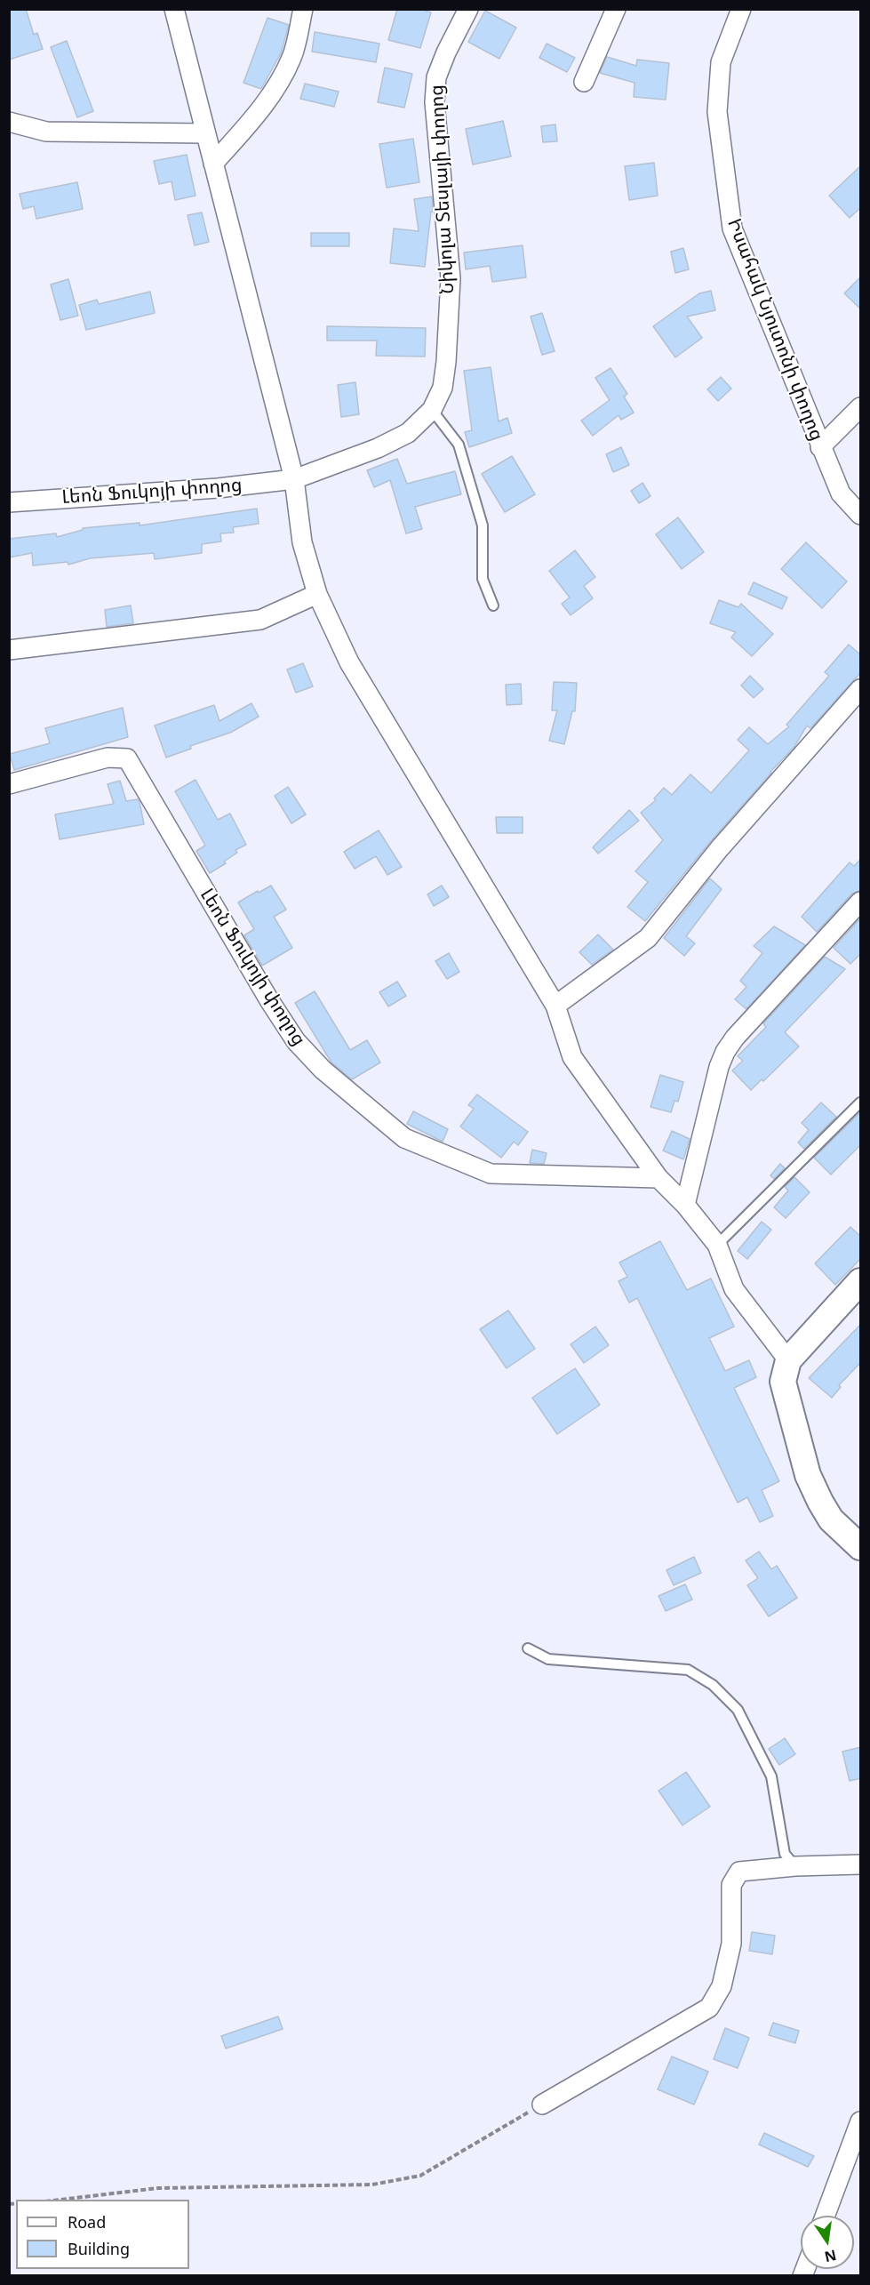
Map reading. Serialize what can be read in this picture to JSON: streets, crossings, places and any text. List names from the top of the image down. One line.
{"streets":{"street":["Նիկոլա Տեսլայի փողոց","Իսահակ Նյուտոնի փողոց","Լեոն Ֆուկոյի փողոց"]},"crossings":[["Նիկոլա Տեսլայի փողոց","Լեոն Ֆուկոյի փողոց"]],"legend":["Road","Building"],"north":"bottom"}
